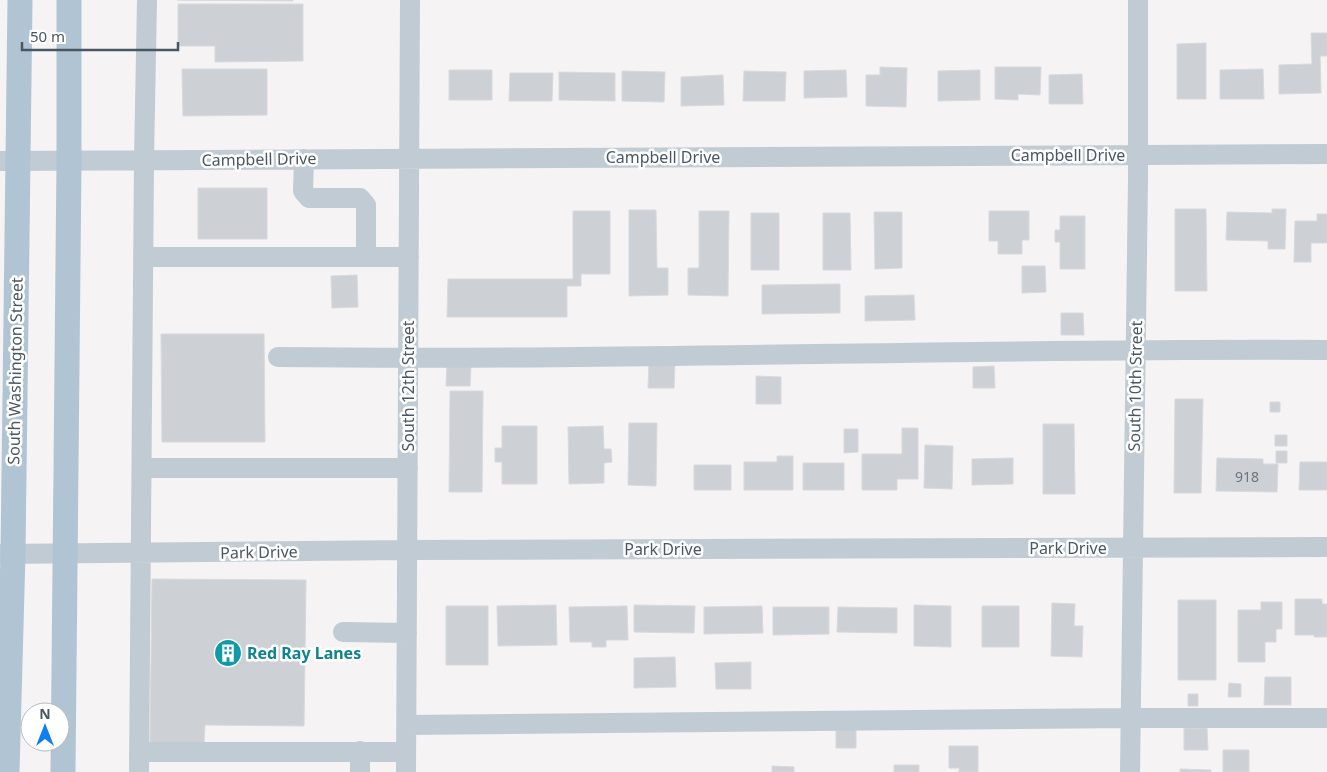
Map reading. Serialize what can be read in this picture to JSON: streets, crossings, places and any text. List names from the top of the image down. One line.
{"streets":{"main road":["South Washington Street"],"street":["Campbell Drive","South 12th Street","South 10th Street","Park Drive"]},"crossings":[["Campbell Drive","South Washington Street"],["Campbell Drive","South 12th Street"],["Campbell Drive","South 10th Street"],["South Washington Street","Park Drive"],["South 12th Street","Park Drive"],["South 10th Street","Park Drive"]],"places":{"building":["Red Ray Lanes"]},"house_numbers":["918"],"scale_bar":"50 m","north":"top"}
